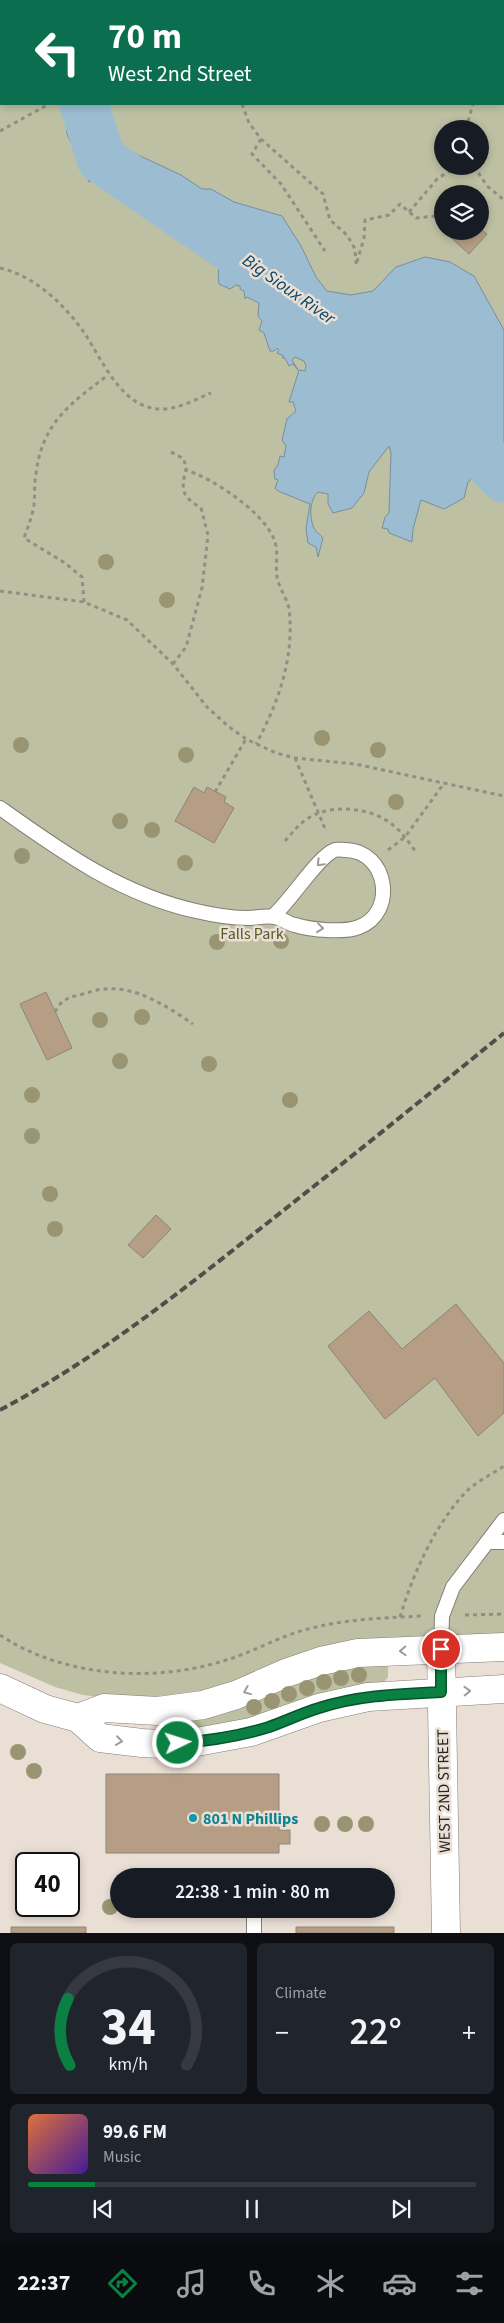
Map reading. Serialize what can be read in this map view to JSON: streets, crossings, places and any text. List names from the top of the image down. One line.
{"streets":{"street":["WEST 2ND STREET"]},"water":["Big Sioux River"],"parks":["Falls Park"],"places":["801 N Phillips"],"page":{"turn":["70 m","West 2nd Street"],"limit":"40","trip":"22:38 · 1 min · 80 m","tile":"Climate","heat":["−","22°","+"],"song":["99.6 FM","Music"],"tabs":"22:37","gauge":["34","km/h"]}}
